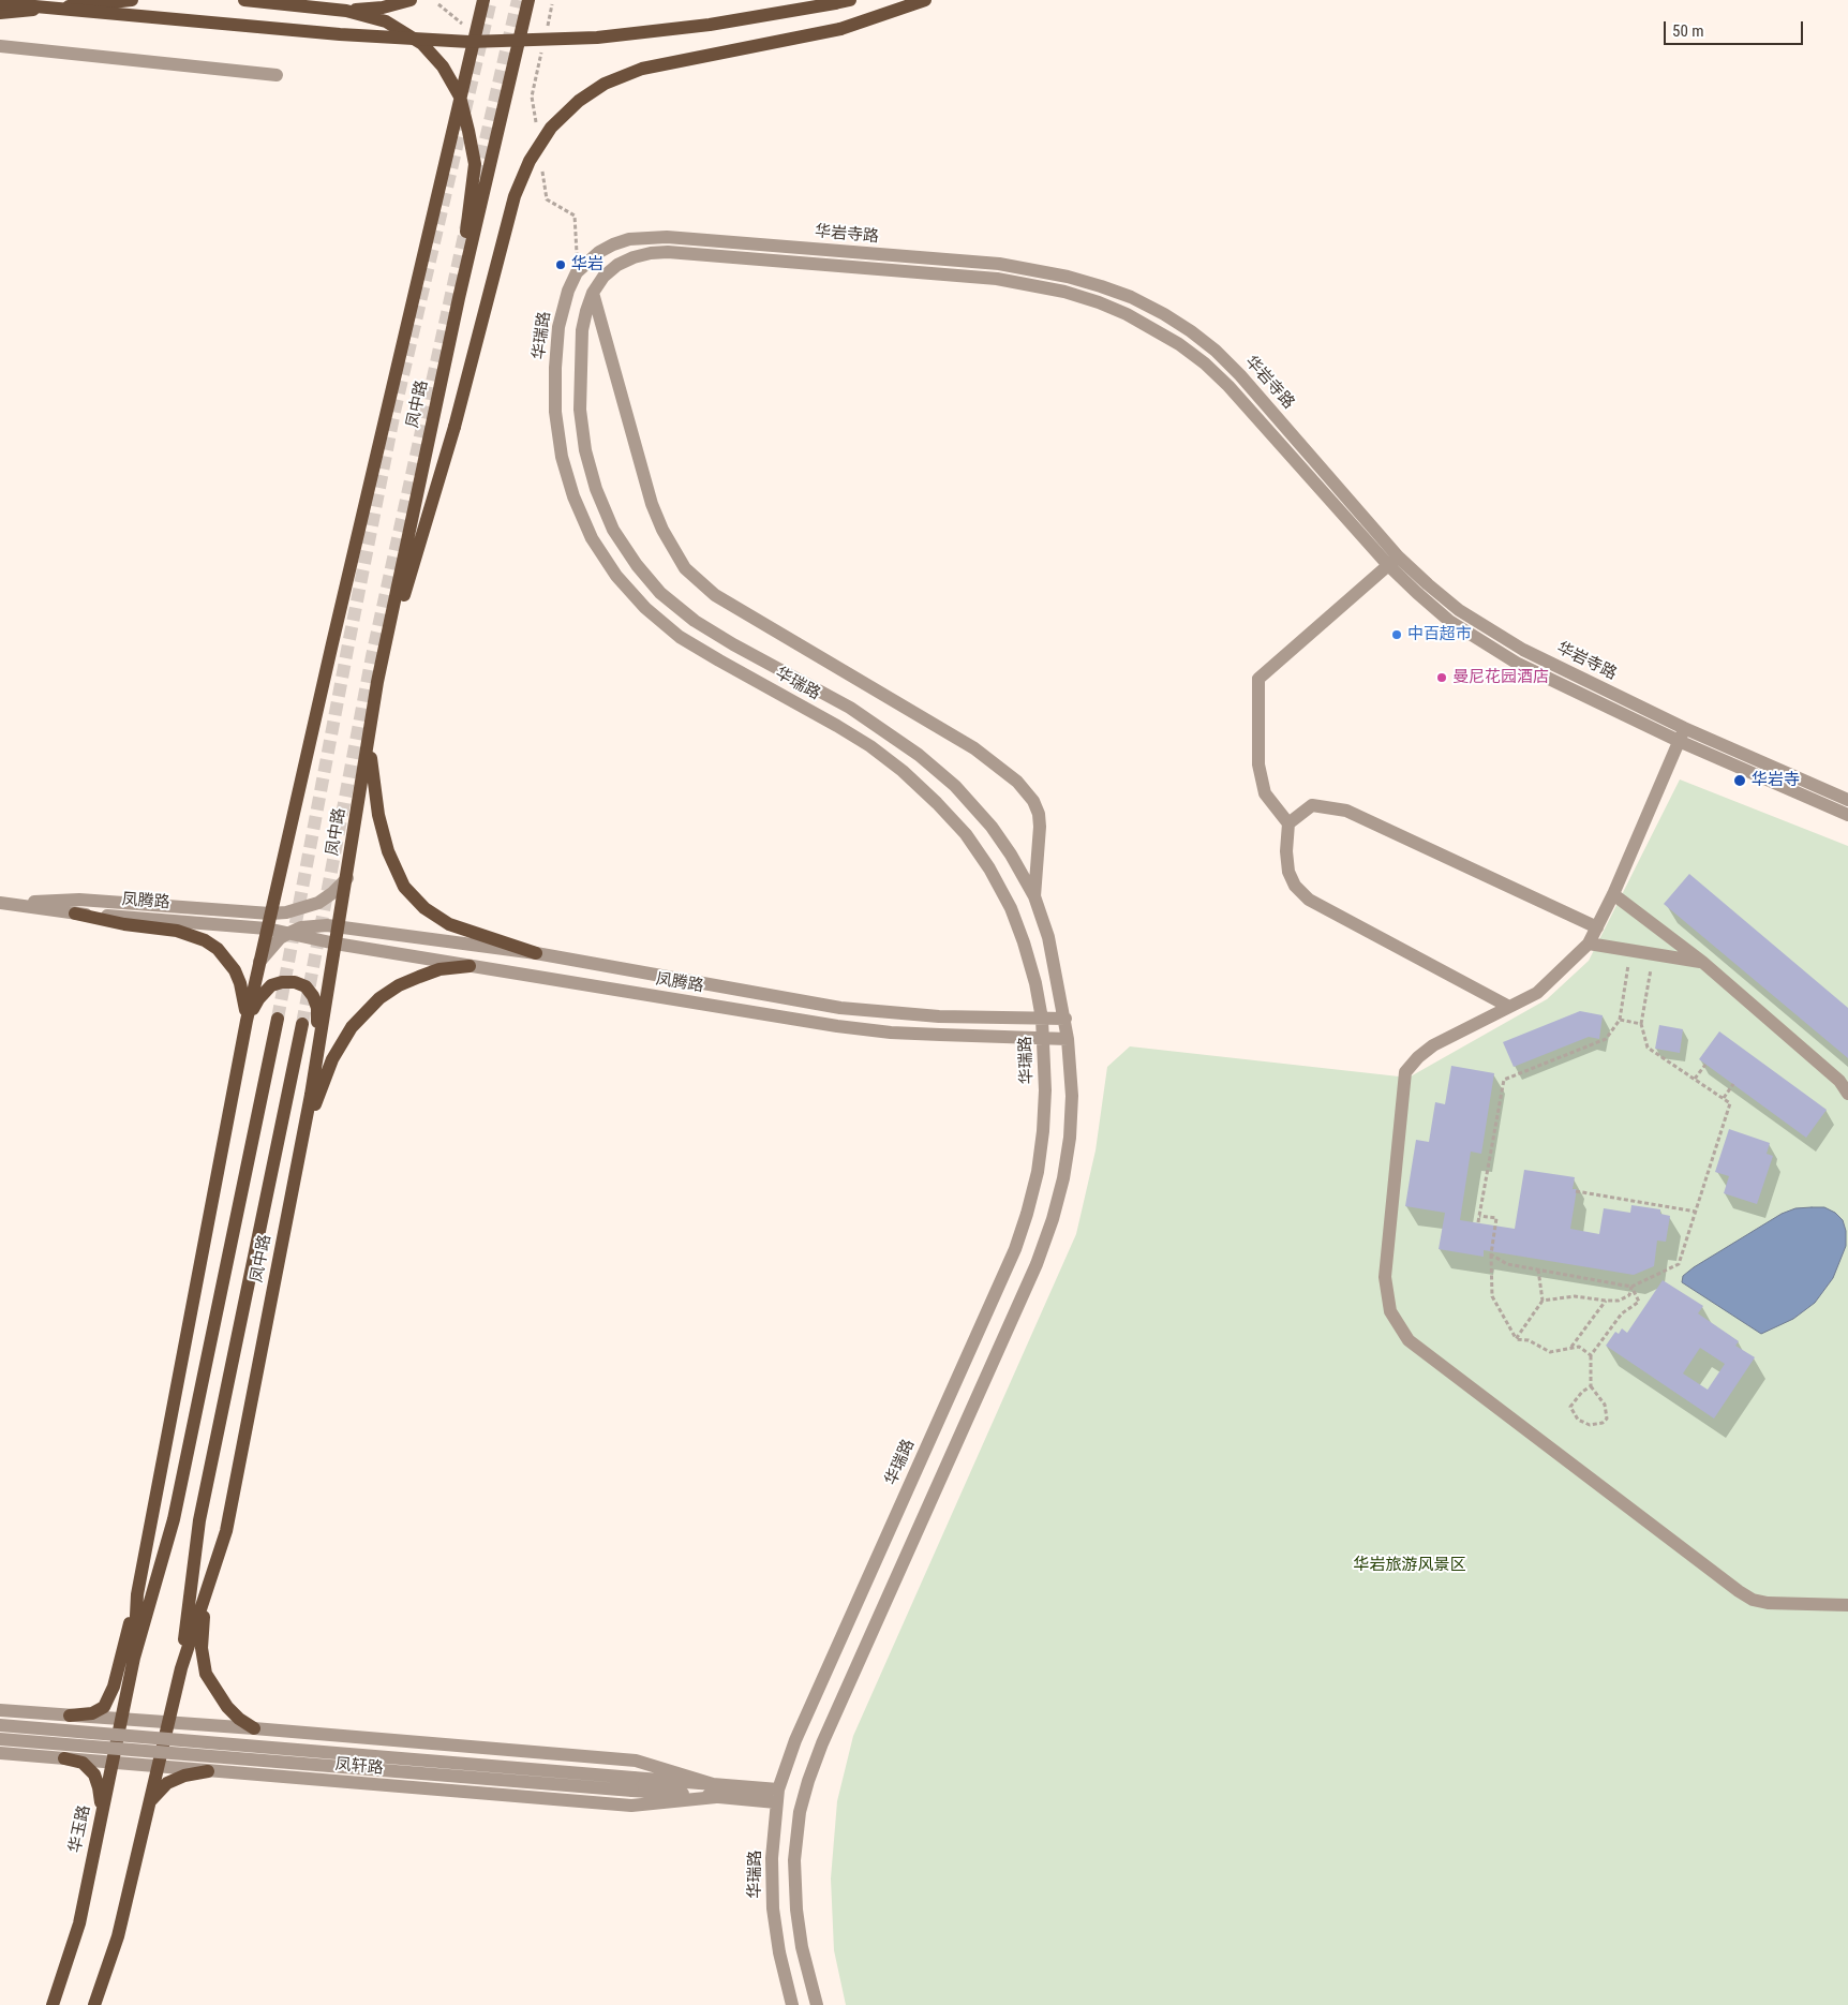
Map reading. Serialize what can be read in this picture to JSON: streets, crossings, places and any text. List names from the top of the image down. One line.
{"streets":{"main road":["凤中路","华玉路"],"street":["华岩寺路","华瑞路","凤腾路","凤轩路"]},"crossings":[["华岩寺路","华瑞路"],["华瑞路","凤腾路"],["华瑞路","凤轩路"],["凤中路","凤腾路"],["凤中路","华玉路"],["凤轩路","华玉路"]],"parks":["华岩旅游风景区"],"places":["华岩","中百超市","曼尼花园酒店","华岩寺"],"scale_bar":"50 m"}
